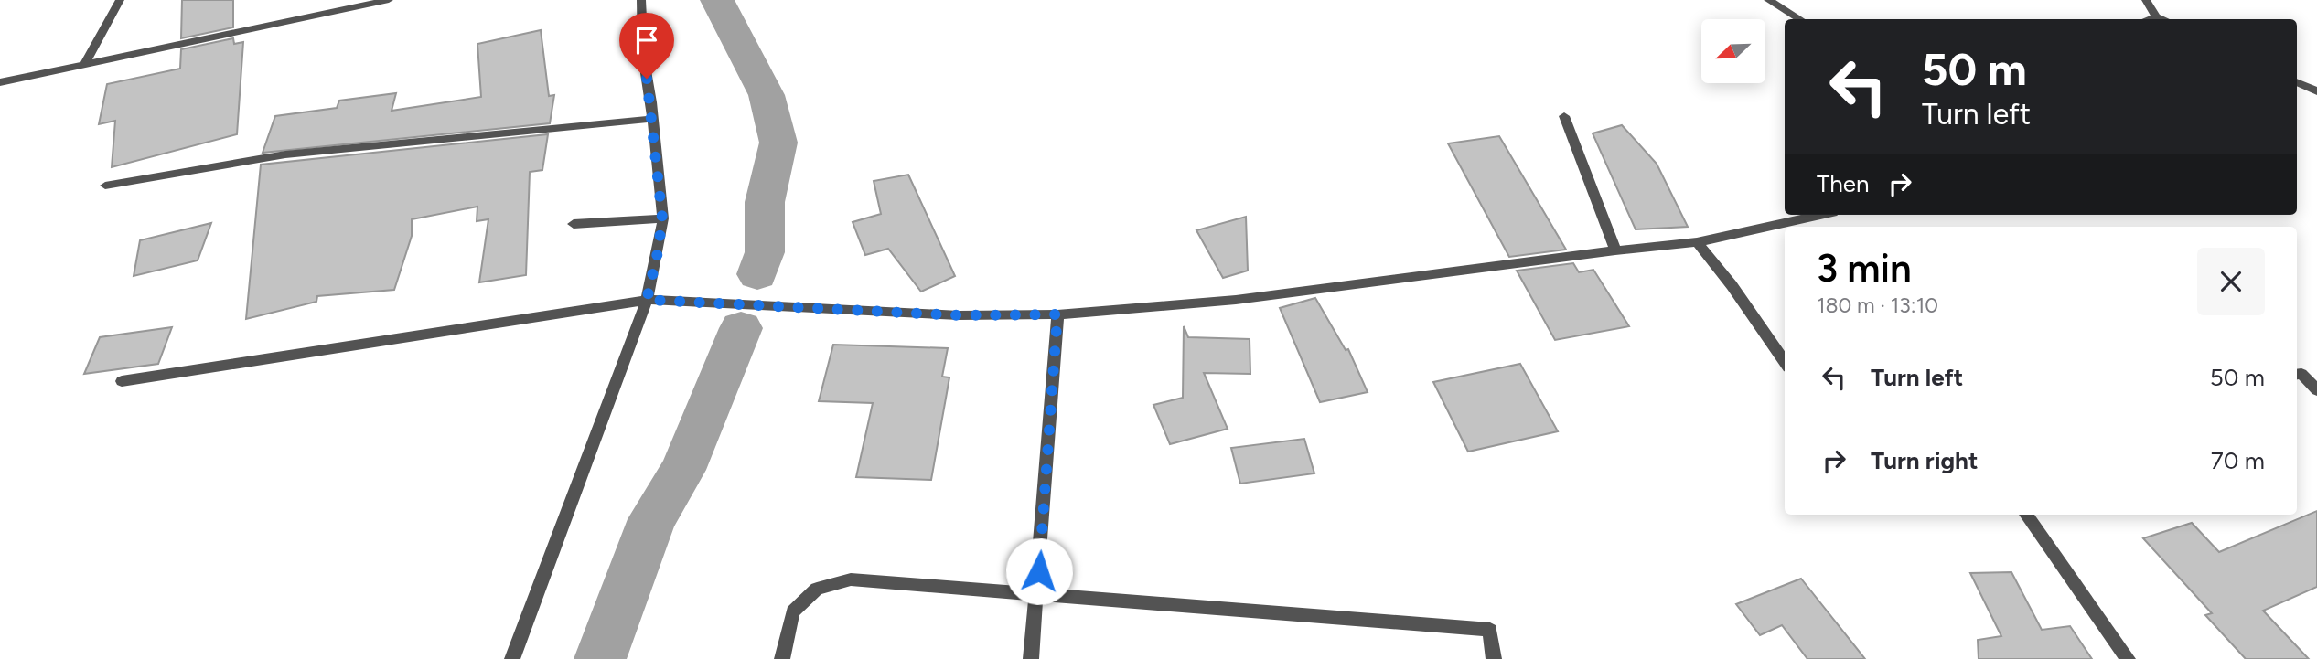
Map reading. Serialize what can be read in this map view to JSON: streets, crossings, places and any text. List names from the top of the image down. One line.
{"north":"bottom left","page":{"turn":["50 m","Turn left"],"then":"Then","heading":["3 min","180 m · 13:10"],"list":[{"name":"Turn left","value":"50 m"},{"name":"Turn right","value":"70 m"}]}}
